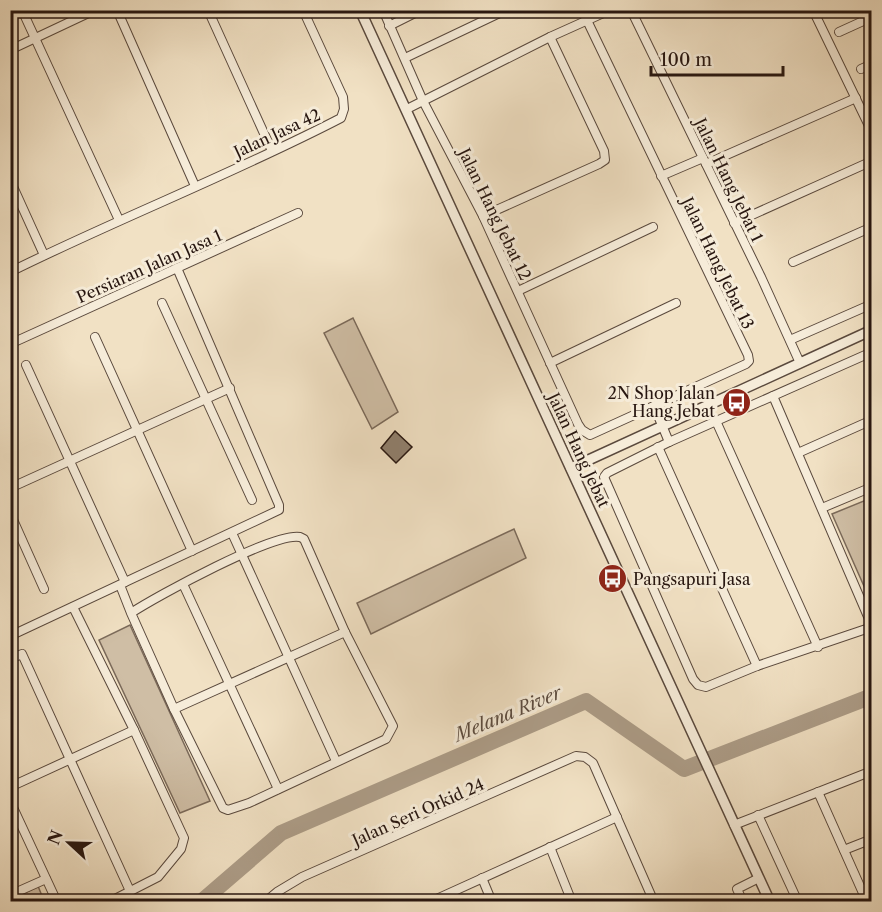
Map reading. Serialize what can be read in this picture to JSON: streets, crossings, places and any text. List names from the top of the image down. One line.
{"streets":{"street":["Jalan Jasa 42","Jalan Hang Jebat 1","Jalan Hang Jebat 12","Jalan Hang Jebat 13","Persiaran Jalan Jasa 1","Jalan Hang Jebat","Jalan Seri Orkid 24"]},"crossings":[["Jalan Hang Jebat 12","Jalan Hang Jebat 13"]],"water":["Melana River"],"places":{"bus stop":["2N Shop Jalan Hang Jebat","Pangsapuri Jasa"]},"scale_bar":"100 m","north":"left"}
